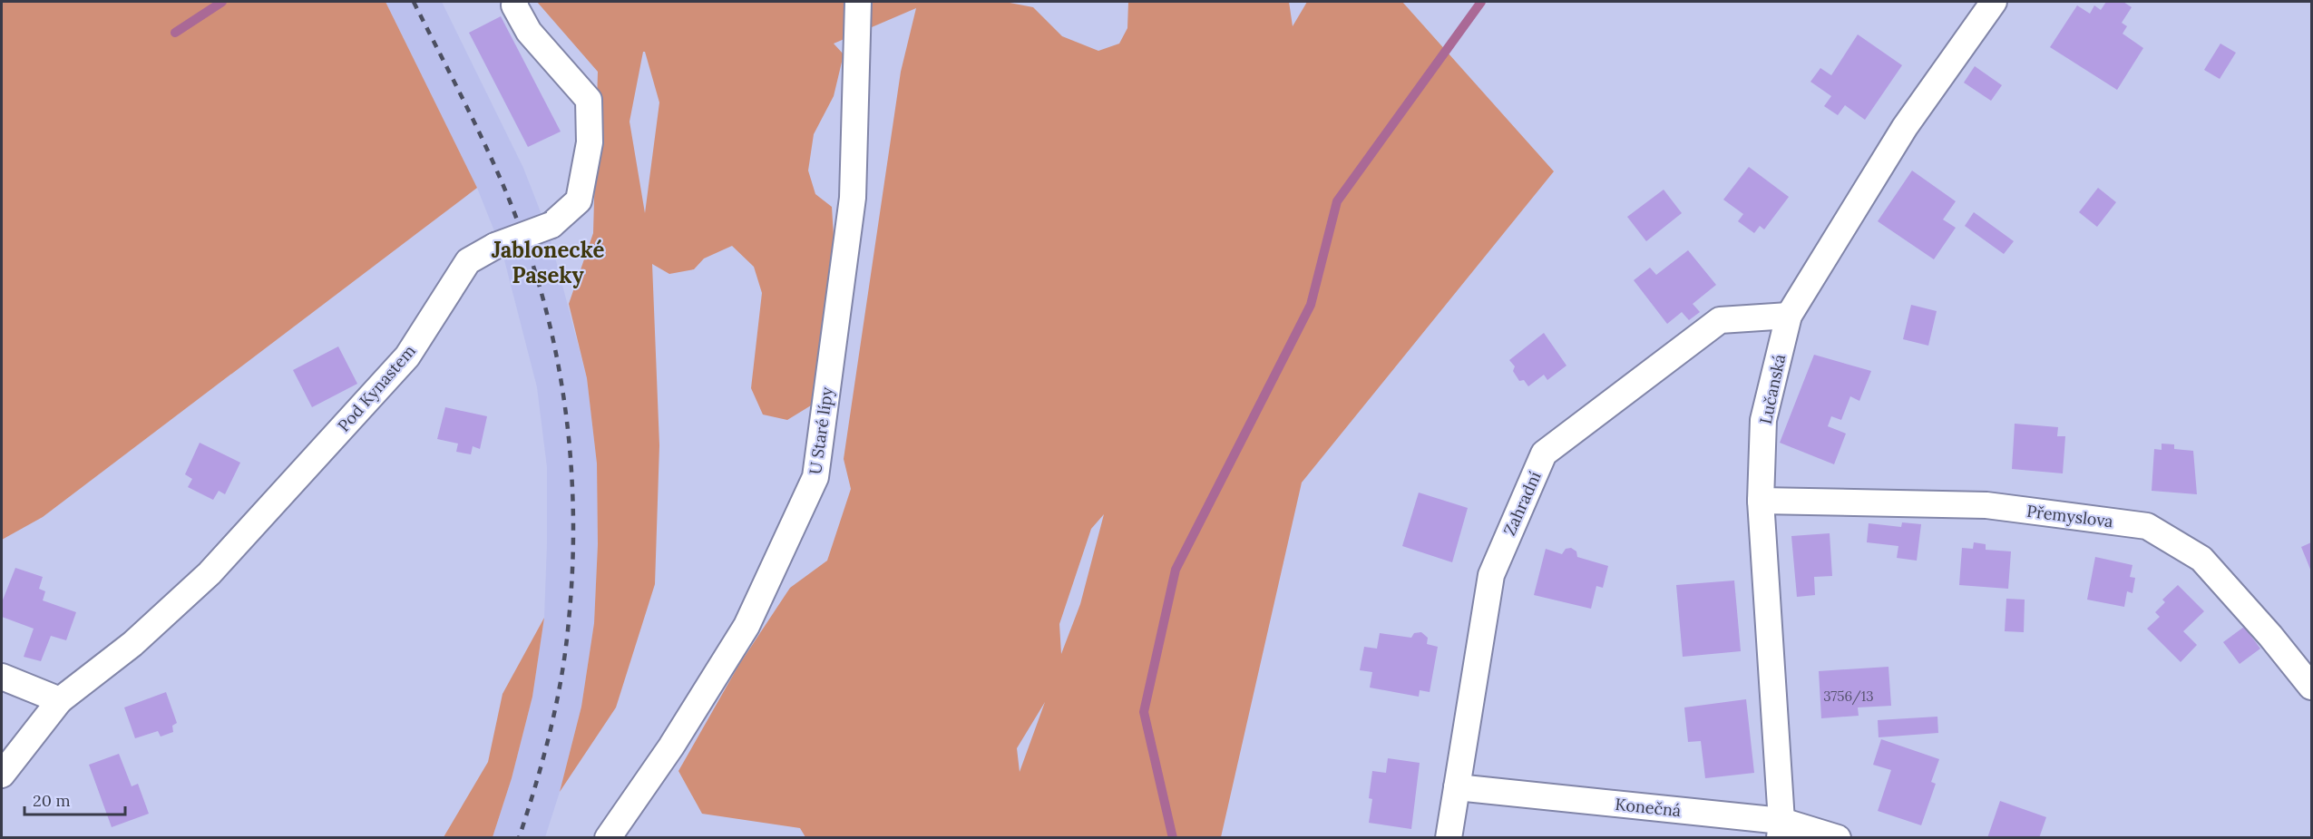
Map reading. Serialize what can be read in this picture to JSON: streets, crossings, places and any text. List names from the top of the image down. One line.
{"streets":{"street":["Pod Kynastem","Lučanská","U Staré lípy","Zahradní","Přemyslova","Konečná"]},"crossings":[["Lučanská","Zahradní"],["Lučanská","Přemyslova"],["Lučanská","Konečná"],["Zahradní","Konečná"]],"districts":["Jablonecké Paseky"],"house_numbers":["3756/13"],"scale_bar":"20 m"}
